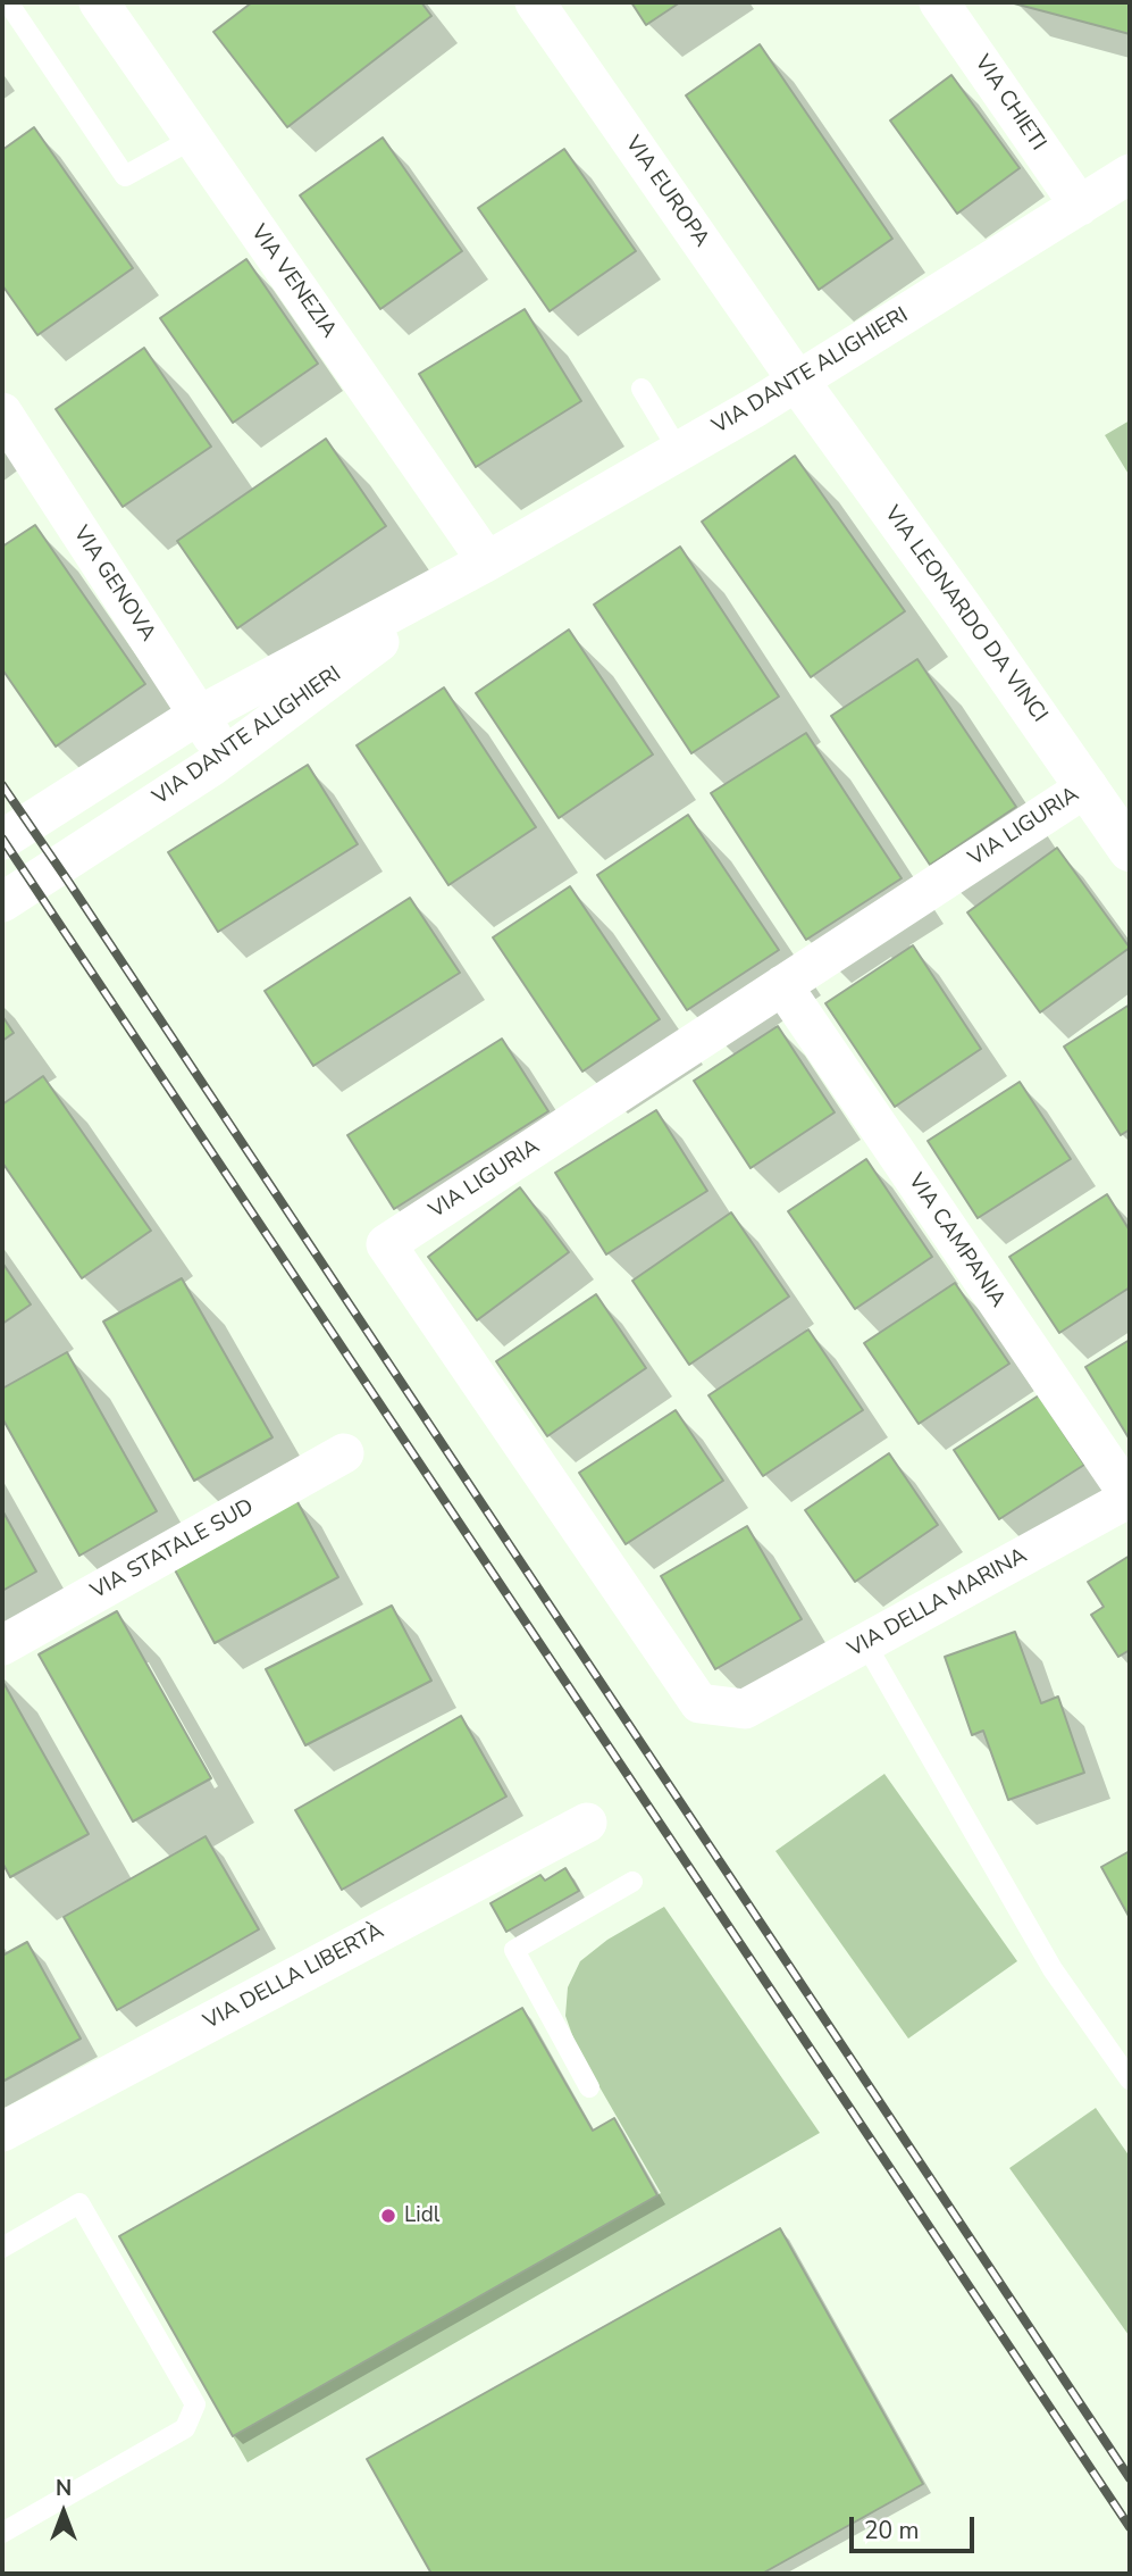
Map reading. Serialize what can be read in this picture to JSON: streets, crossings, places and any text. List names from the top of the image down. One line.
{"streets":{"street":["VIA CHIETI","VIA EUROPA","VIA VENEZIA","VIA DANTE ALIGHIERI","VIA GENOVA","VIA LEONARDO DA VINCI","VIA LIGURIA","VIA CAMPANIA","VIA STATALE SUD","VIA DELLA MARINA","VIA DELLA LIBERTÀ"]},"crossings":[["VIA CHIETI","VIA DANTE ALIGHIERI"],["VIA EUROPA","VIA DANTE ALIGHIERI"],["VIA EUROPA","VIA LEONARDO DA VINCI"],["VIA VENEZIA","VIA DANTE ALIGHIERI"],["VIA DANTE ALIGHIERI","VIA GENOVA"],["VIA DANTE ALIGHIERI","VIA LEONARDO DA VINCI"],["VIA LEONARDO DA VINCI","VIA LIGURIA"],["VIA LIGURIA","VIA CAMPANIA"],["VIA LIGURIA","VIA DELLA MARINA"],["VIA CAMPANIA","VIA DELLA MARINA"]],"places":["Lidl"],"scale_bar":"20 m","north":"top"}
